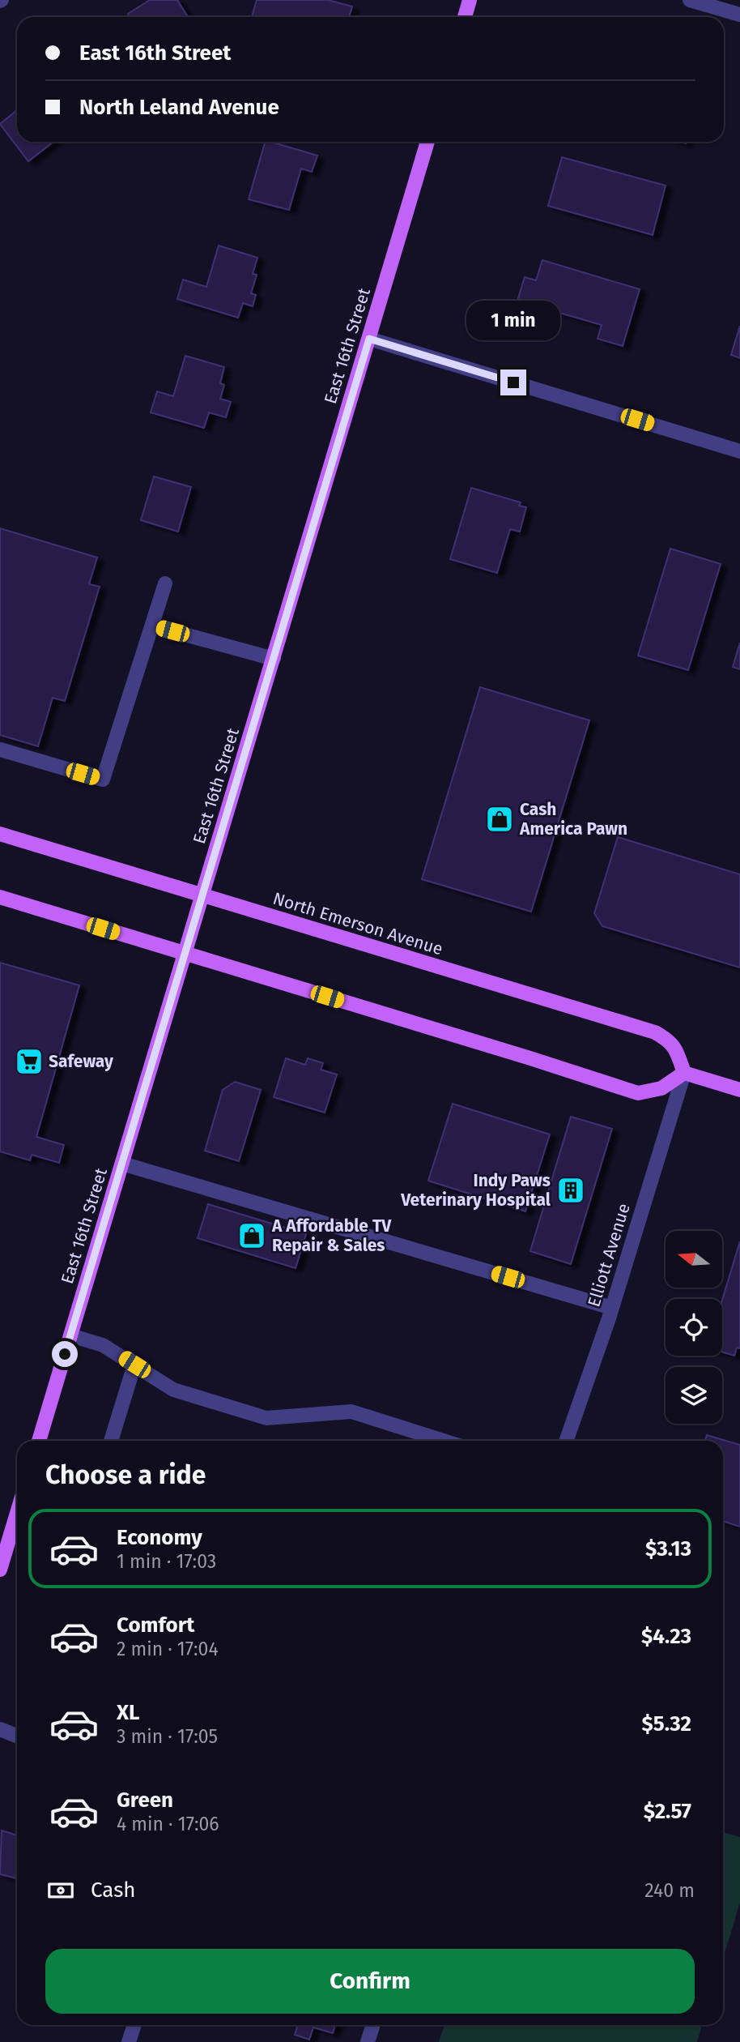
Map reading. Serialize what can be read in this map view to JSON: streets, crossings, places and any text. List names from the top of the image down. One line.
{"streets":{"main road":["East 16th Street","North Emerson Avenue"],"street":["Elliott Avenue"]},"crossings":[["East 16th Street","North Emerson Avenue"],["North Emerson Avenue","Elliott Avenue"]],"places":{"shop":["Cash America Pawn","A Affordable TV Repair & Sales"],"supermarket":["Safeway"],"building":["Indy Paws Veterinary Hospital"]},"north":"left","page":{"banner":["East 16th Street","North Leland Avenue"],"bubble":"1 min","heading":"Choose a ride","list":[{"name":"Economy","note":"1 min · 17:03","value":"$3.13"},{"name":"Comfort","note":"2 min · 17:04","value":"$4.23"},{"name":"XL","note":"3 min · 17:05","value":"$5.32"},{"name":"Green","note":"4 min · 17:06","value":"$2.57"}],"pay":["Cash","240 m"],"buttons":"Confirm"}}
